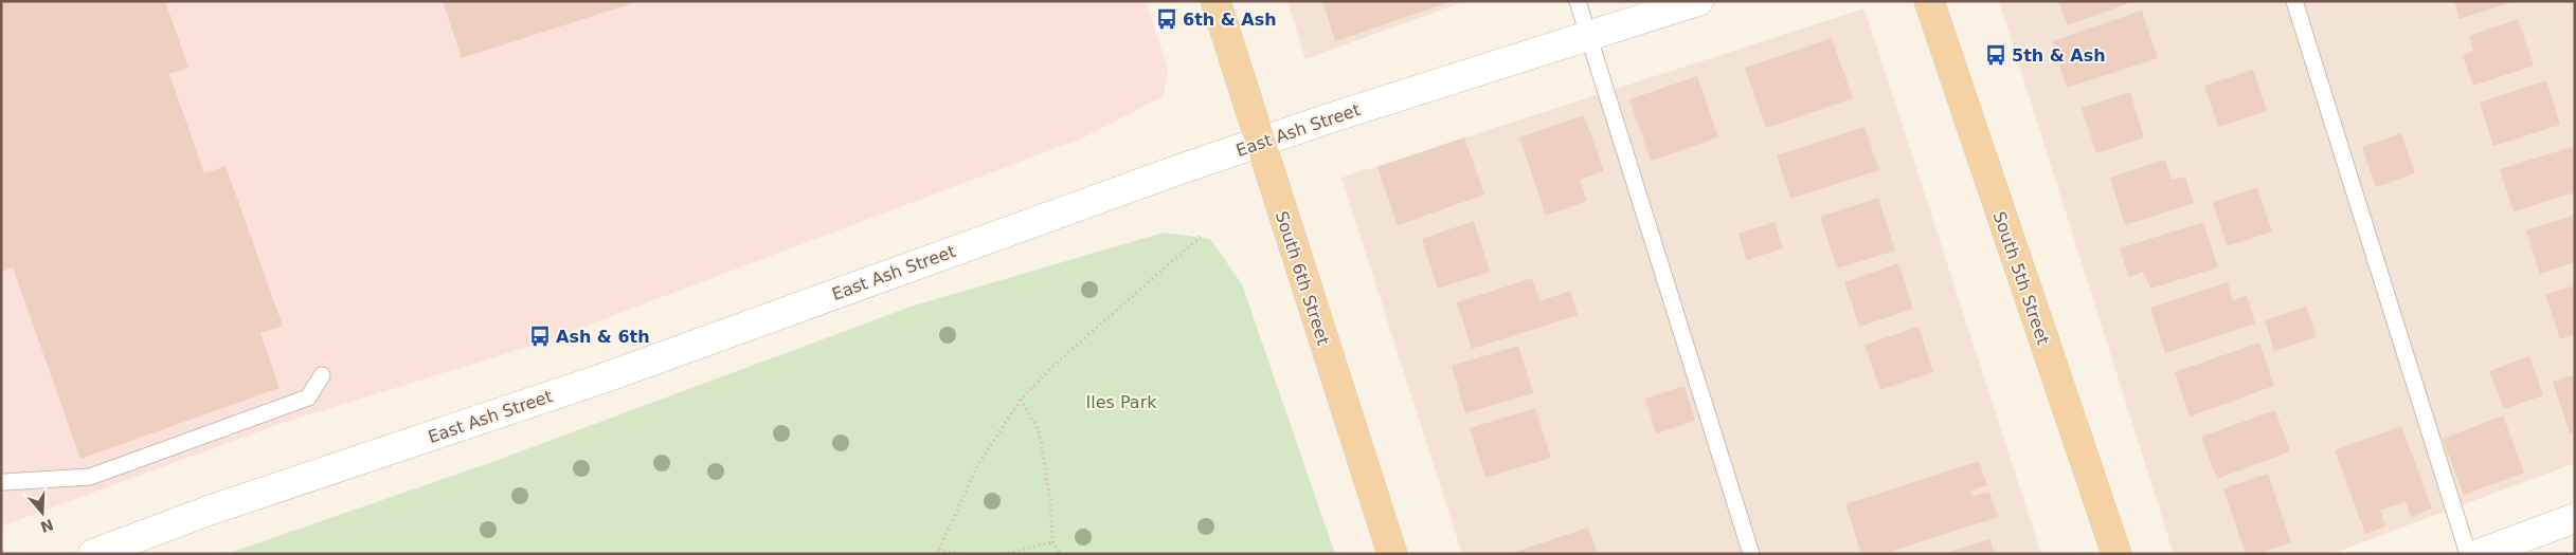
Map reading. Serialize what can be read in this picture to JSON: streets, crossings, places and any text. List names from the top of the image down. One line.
{"streets":{"main road":["South 6th Street","South 5th Street"],"street":["East Ash Street"]},"crossings":[["East Ash Street","South 6th Street"]],"parks":["Iles Park"],"places":{"bus stop":["6th & Ash","5th & Ash","Ash & 6th"]},"north":"bottom"}
